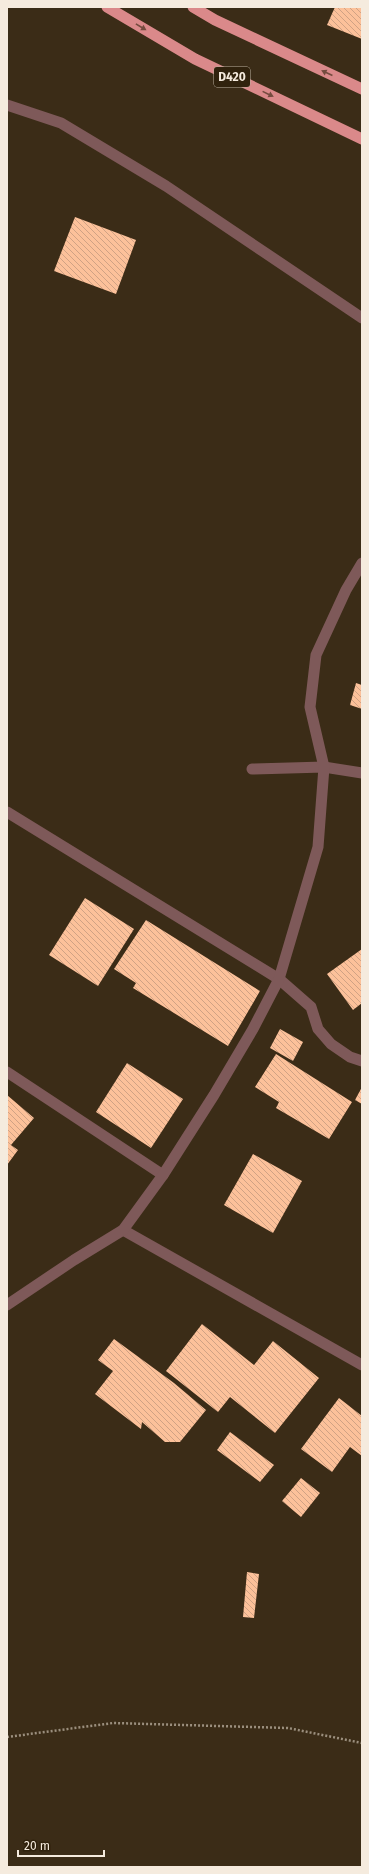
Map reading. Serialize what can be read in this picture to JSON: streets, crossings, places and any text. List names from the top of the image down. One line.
{"streets":{"highway":["D420"]},"scale_bar":"20 m"}
